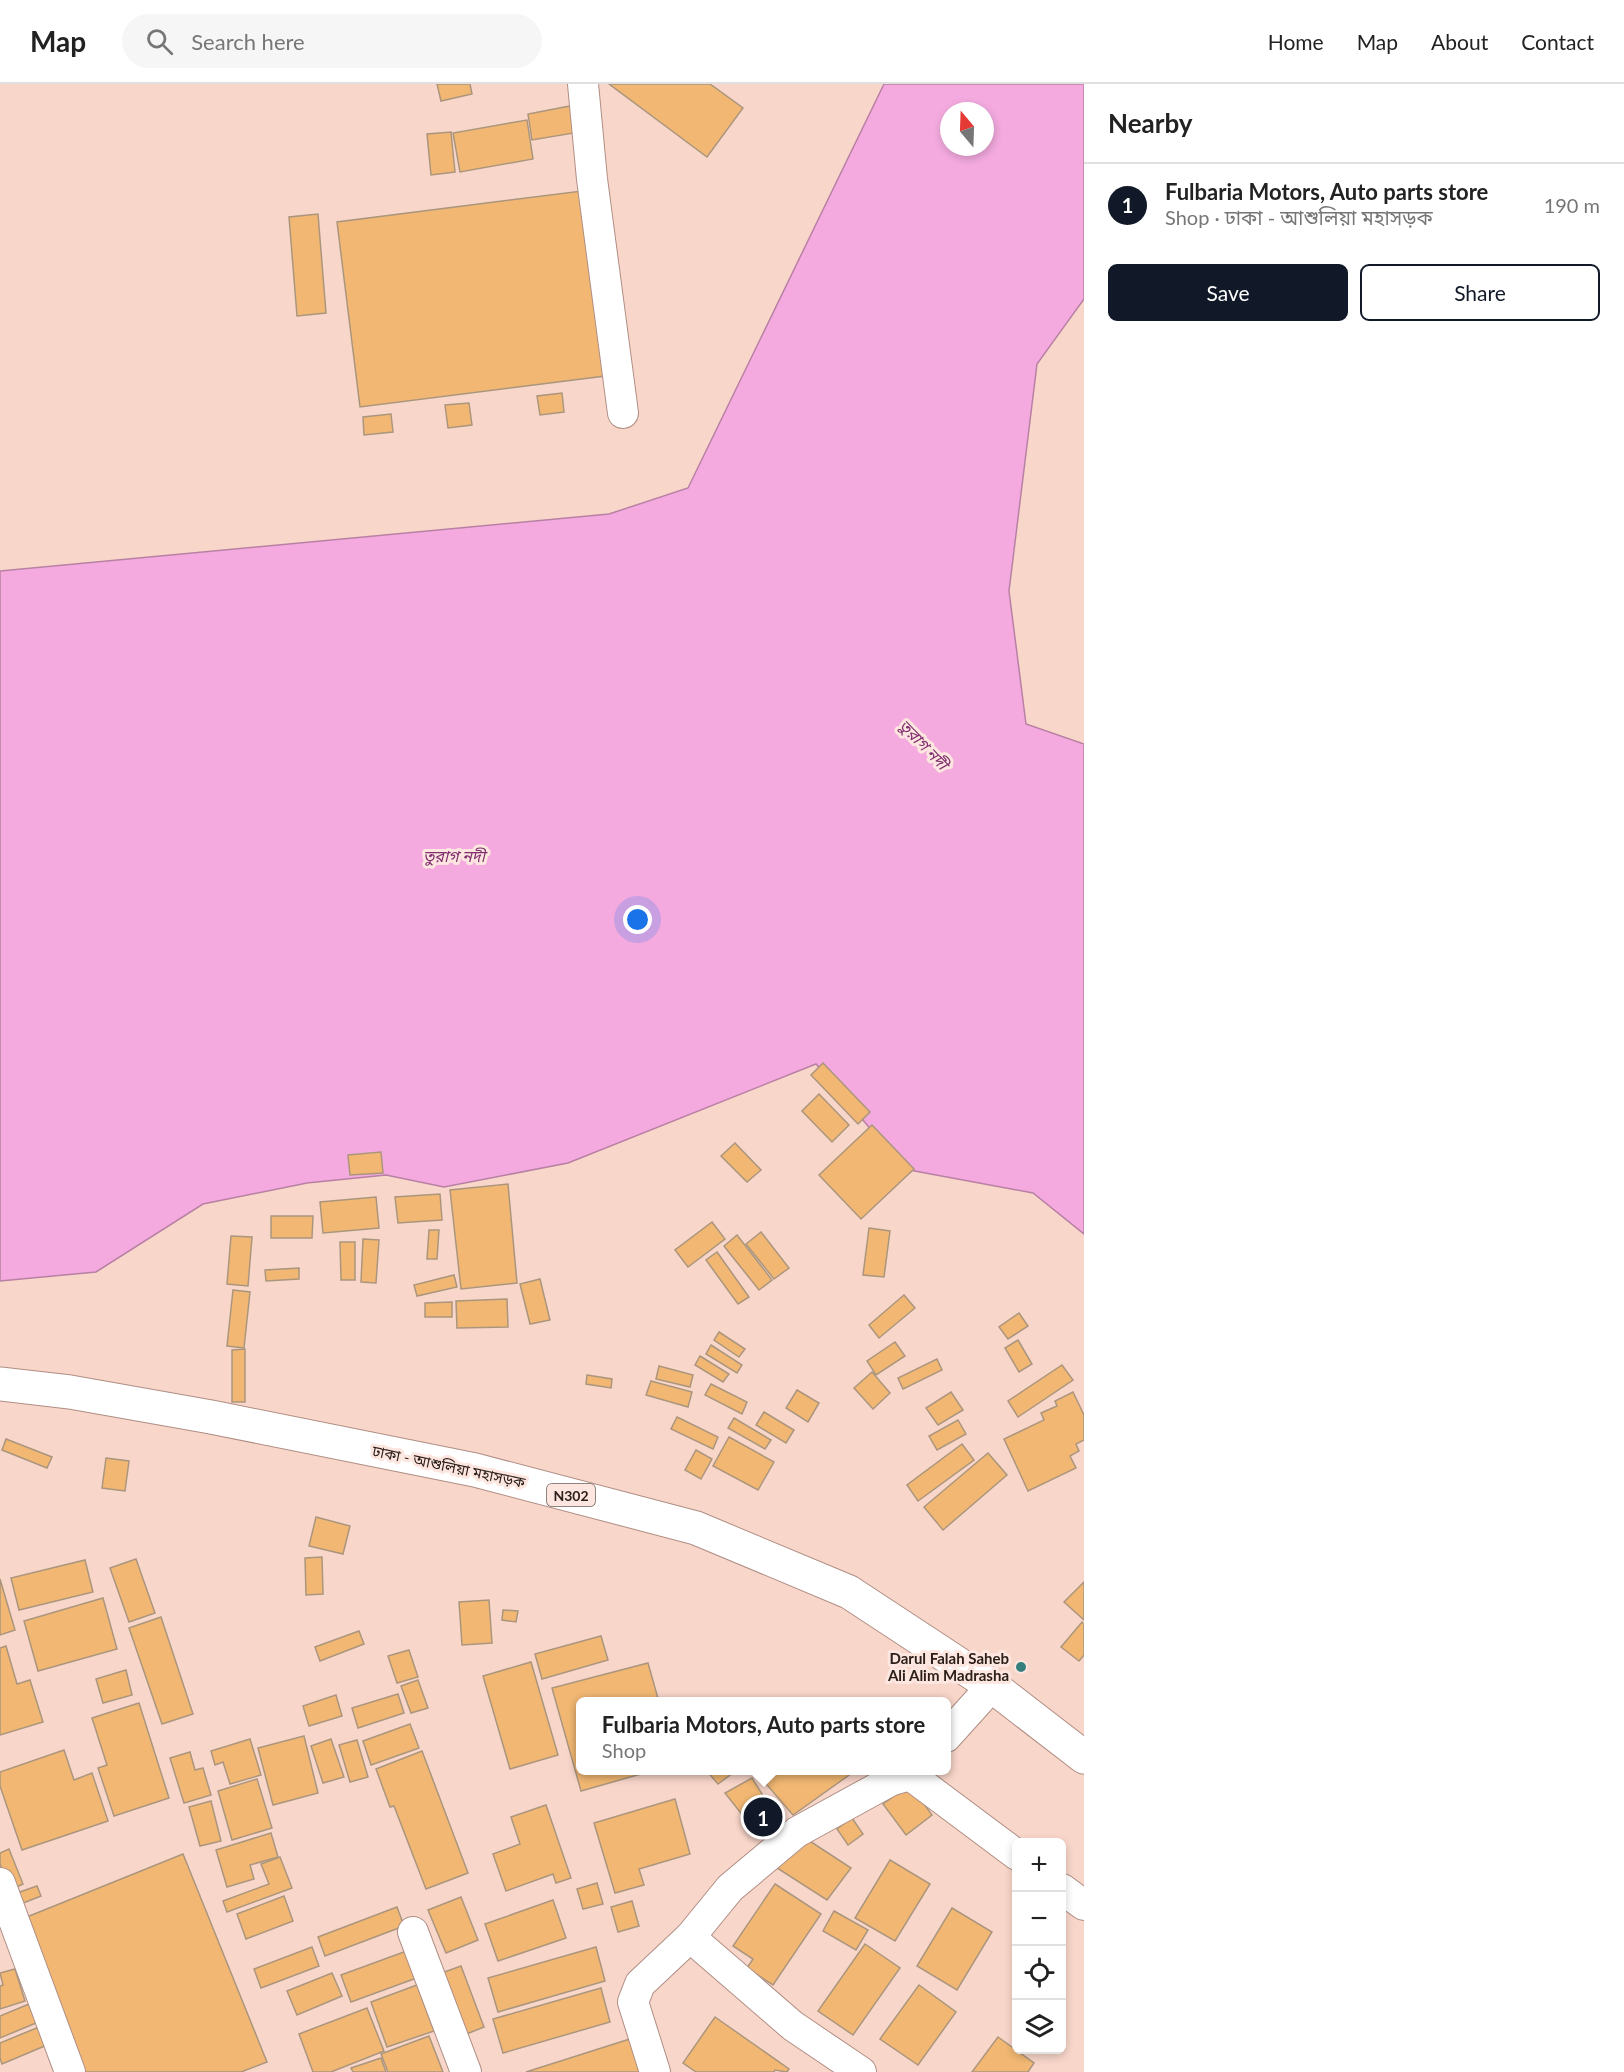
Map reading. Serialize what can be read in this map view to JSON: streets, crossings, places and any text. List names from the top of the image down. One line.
{"streets":{"highway":["ঢাকা - আশুলিয়া মহাসড়ক","N302"]},"water":["তুরাগ নদী"],"places":["Darul Falah Saheb Ali Alim Madrasha"],"north":"top","page":{"header":"Map","search":"Search here","nav":["Home","Map","About","Contact"],"heading":"Nearby","list":[{"mark":"1","name":"Fulbaria Motors, Auto parts store","note":"Shop · ঢাকা - আশুলিয়া মহাসড়ক","value":"190 m"}],"buttons":["Save","Share"],"popup":["Fulbaria Motors, Auto parts store","Shop"],"pins":"1","map_buttons":["+","−"]}}
